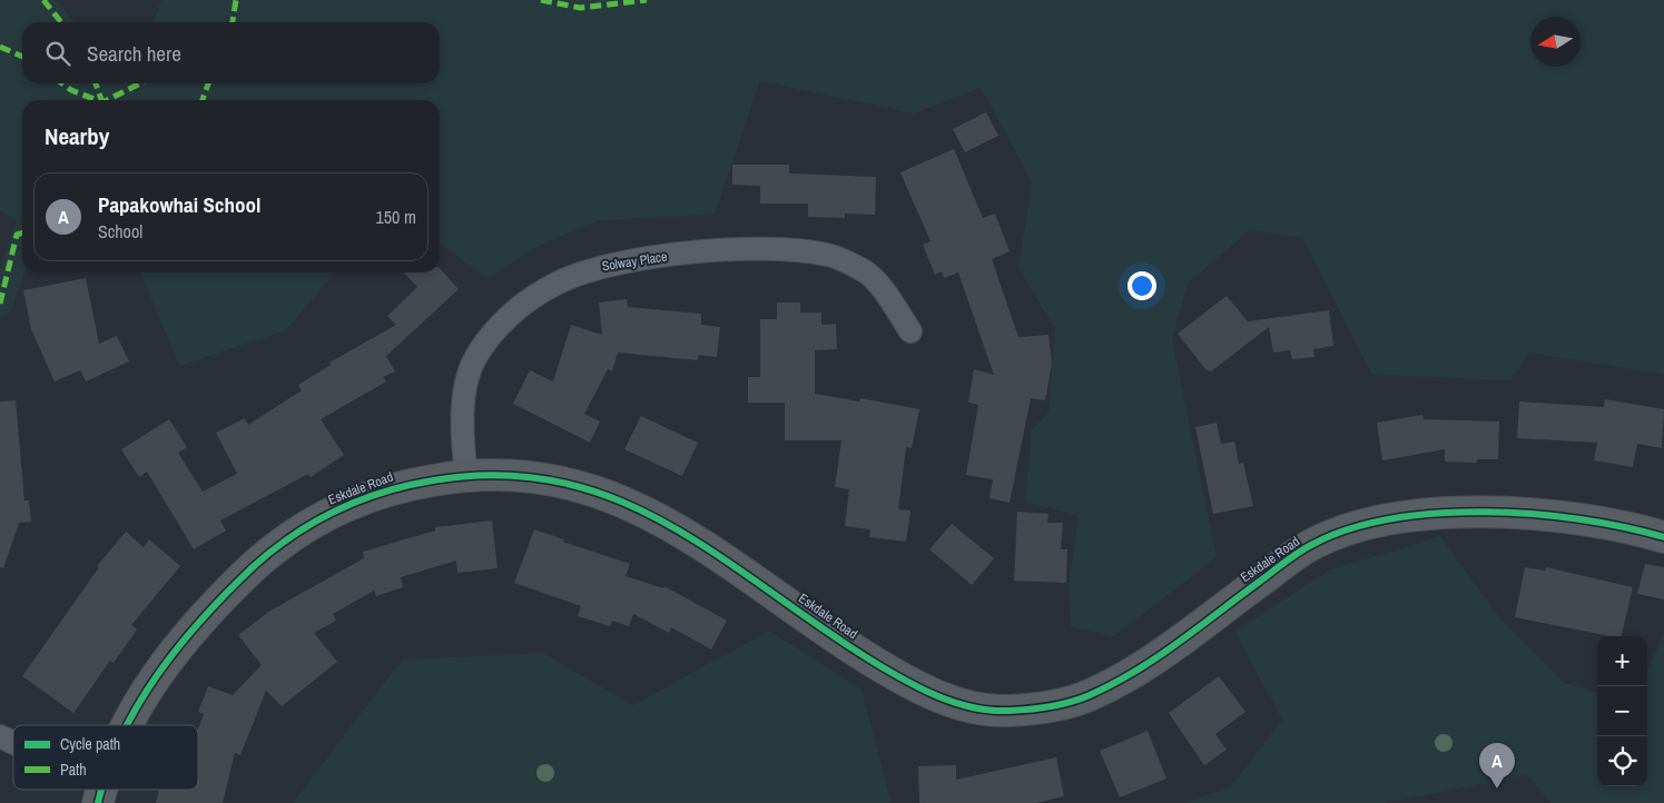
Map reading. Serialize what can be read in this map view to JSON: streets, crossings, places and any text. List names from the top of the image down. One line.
{"streets":{"street":["Solway Place","Eskdale Road"]},"crossings":[["Solway Place","Eskdale Road"]],"legend":["Cycle path","Path"],"north":"left","page":{"search":"Search here","heading":"Nearby","list":[{"mark":"A","name":"Papakowhai School","note":"School","value":"150 m"}],"map_buttons":["+","−"],"pins":"A"}}
